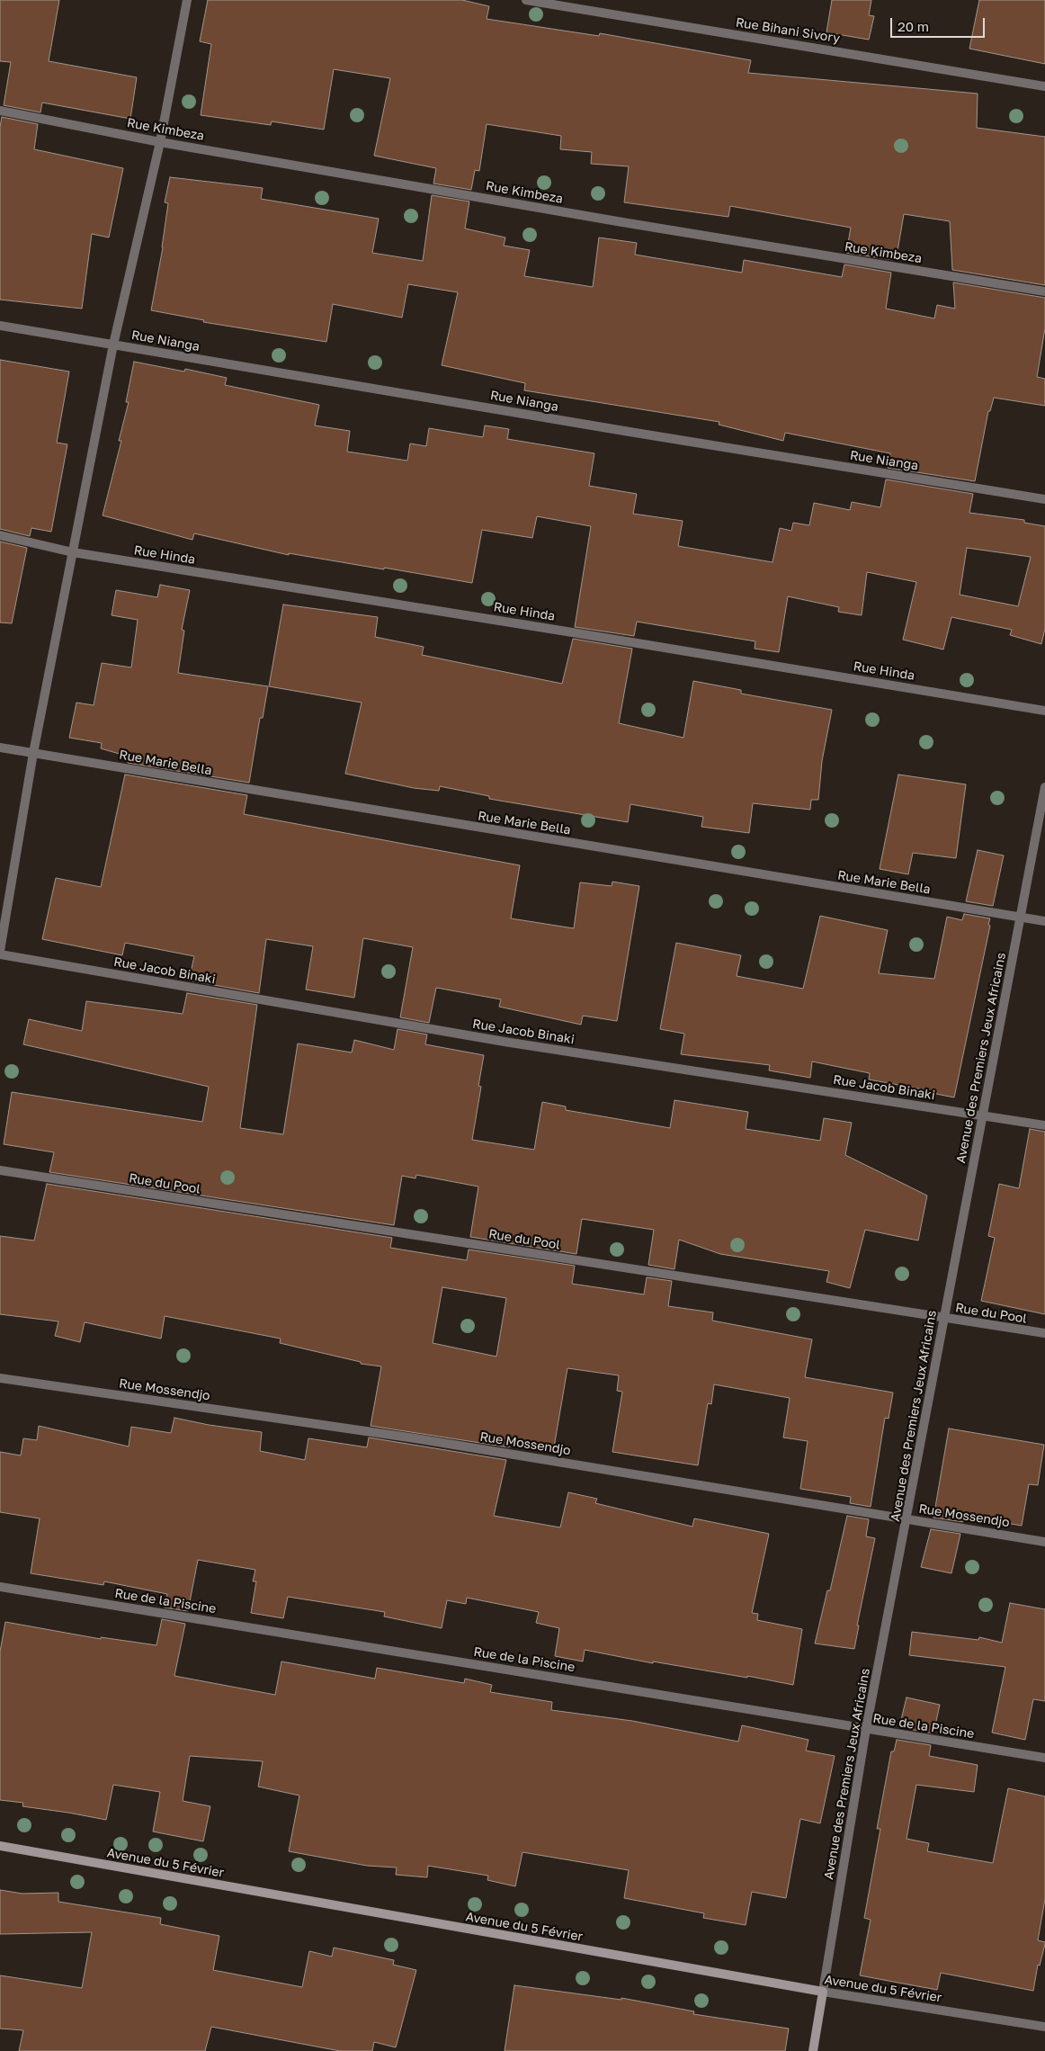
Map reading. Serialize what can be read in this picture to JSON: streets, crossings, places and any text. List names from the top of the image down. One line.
{"streets":{"street":["Rue Bihani Sivory","Rue Kimbeza","Rue Nianga","Rue Hinda","Rue Marie Bella","Rue Jacob Binaki","Avenue des Premiers Jeux Africains","Rue du Pool","Rue Mossendjo","Rue de la Piscine","Avenue du 5 Février"]},"crossings":[["Rue Marie Bella","Avenue des Premiers Jeux Africains"],["Rue Jacob Binaki","Avenue des Premiers Jeux Africains"],["Avenue des Premiers Jeux Africains","Rue du Pool"],["Avenue des Premiers Jeux Africains","Rue Mossendjo"],["Avenue des Premiers Jeux Africains","Rue de la Piscine"],["Avenue des Premiers Jeux Africains","Avenue du 5 Février"]],"scale_bar":"20 m"}
